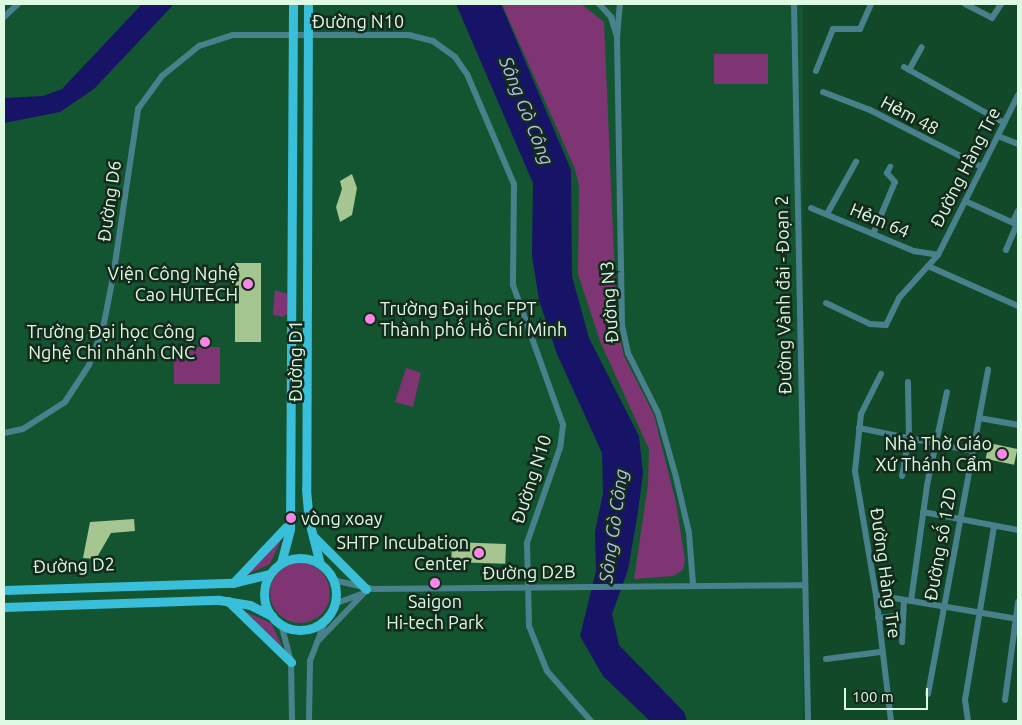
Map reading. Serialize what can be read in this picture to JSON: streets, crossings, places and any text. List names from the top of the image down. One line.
{"streets":{"main road":["Đường D1","Đường D2"],"street":["Đường N10","Hẻm 48","Đường Hàng Tre","Đường D6","Hẻm 64","Đường Vành đai - Đoạn 2","Đường N3","Đường số 12D","Đường D2B"]},"crossings":[["Đường N10","Đường D6"],["Đường N10","Đường D1"],["Đường N10","Đường D2B"],["Hẻm 48","Đường Hàng Tre"],["Đường Hàng Tre","Hẻm 64"],["Đường D6","Đường D1"],["Đường Vành đai - Đoạn 2","Đường D2B"],["Đường N3","Đường D2B"],["Đường D1","Đường D2"],["Đường D1","Đường D2B"],["Đường D2","Đường D2B"]],"water":["Sông Gò Công"],"places":["Viện Công Nghệ Cao HUTECH","Trường Đại học FPT Thành phố Hồ Chí Minh","Trường Đại học Công Nghệ Chi nhánh CNC","Nhà Thờ Giáo Xứ Thánh Cẩm","vòng xoay","SHTP Incubation Center","Saigon Hi-tech Park"],"scale_bar":"100 m"}
